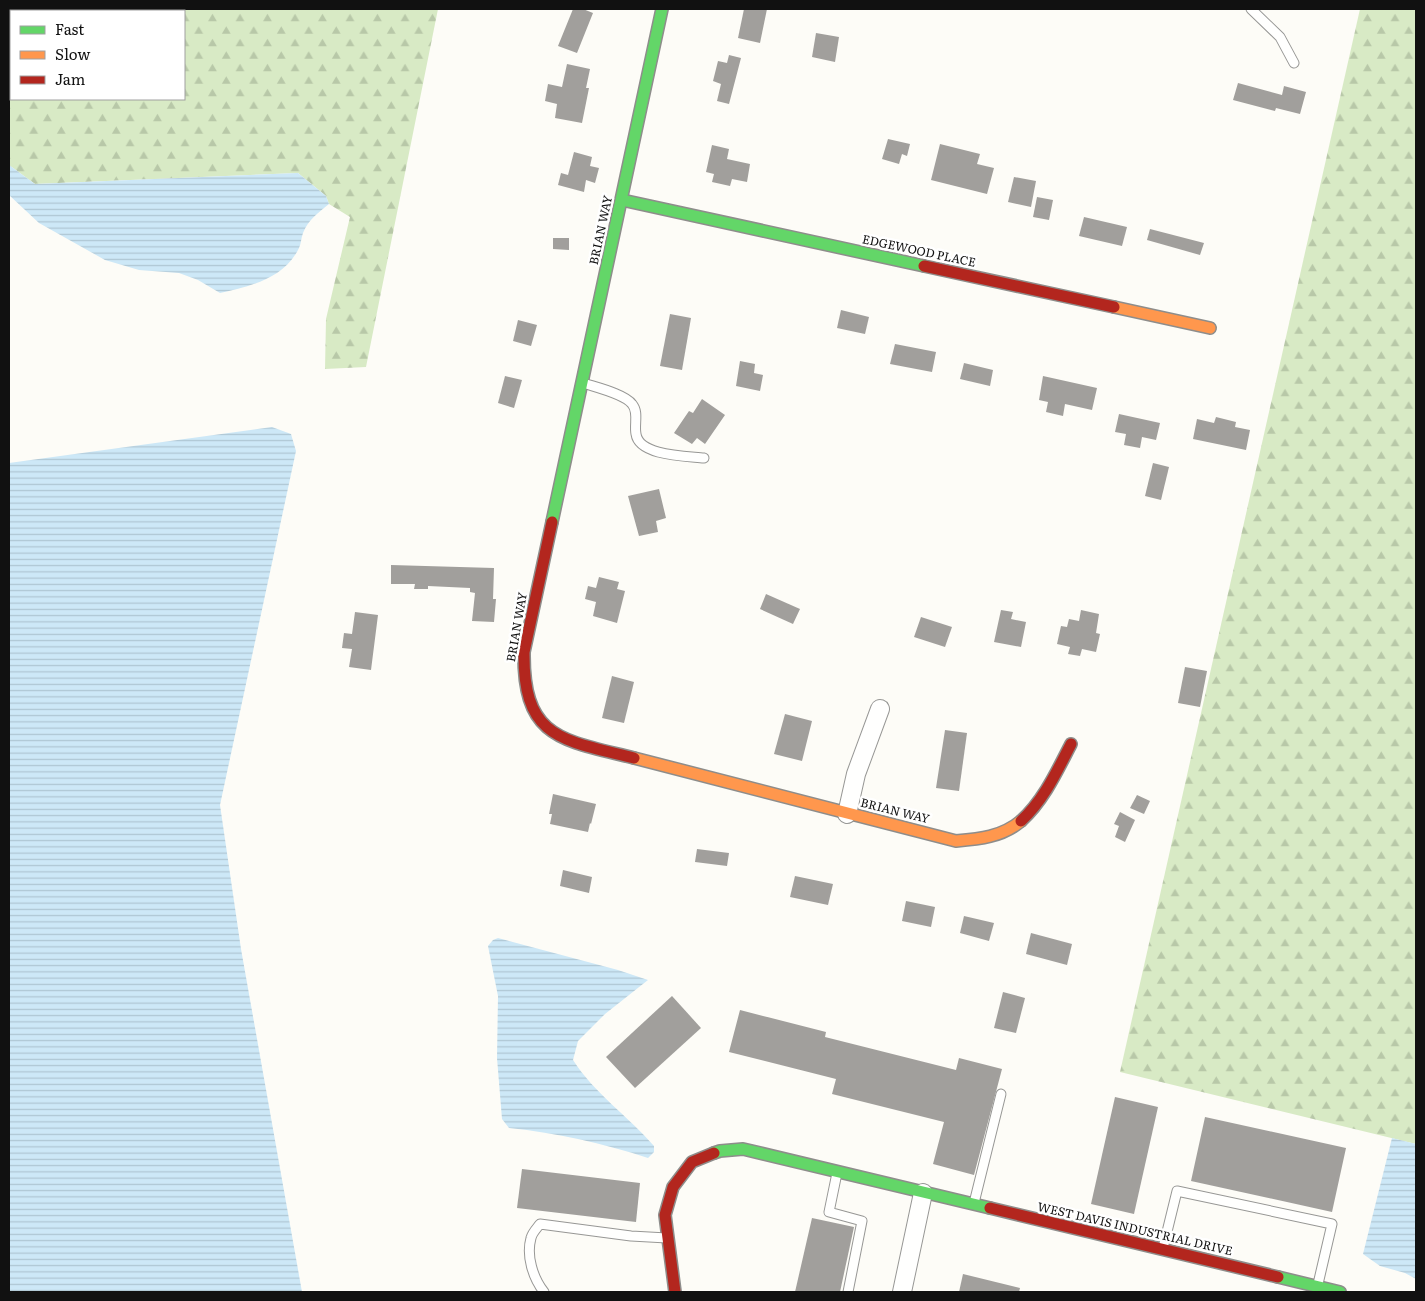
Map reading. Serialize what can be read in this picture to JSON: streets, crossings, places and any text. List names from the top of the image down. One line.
{"streets":{"street":["BRIAN WAY","EDGEWOOD PLACE","WEST DAVIS INDUSTRIAL DRIVE"]},"crossings":[["BRIAN WAY","EDGEWOOD PLACE"]],"legend":["Fast","Slow","Jam"]}
